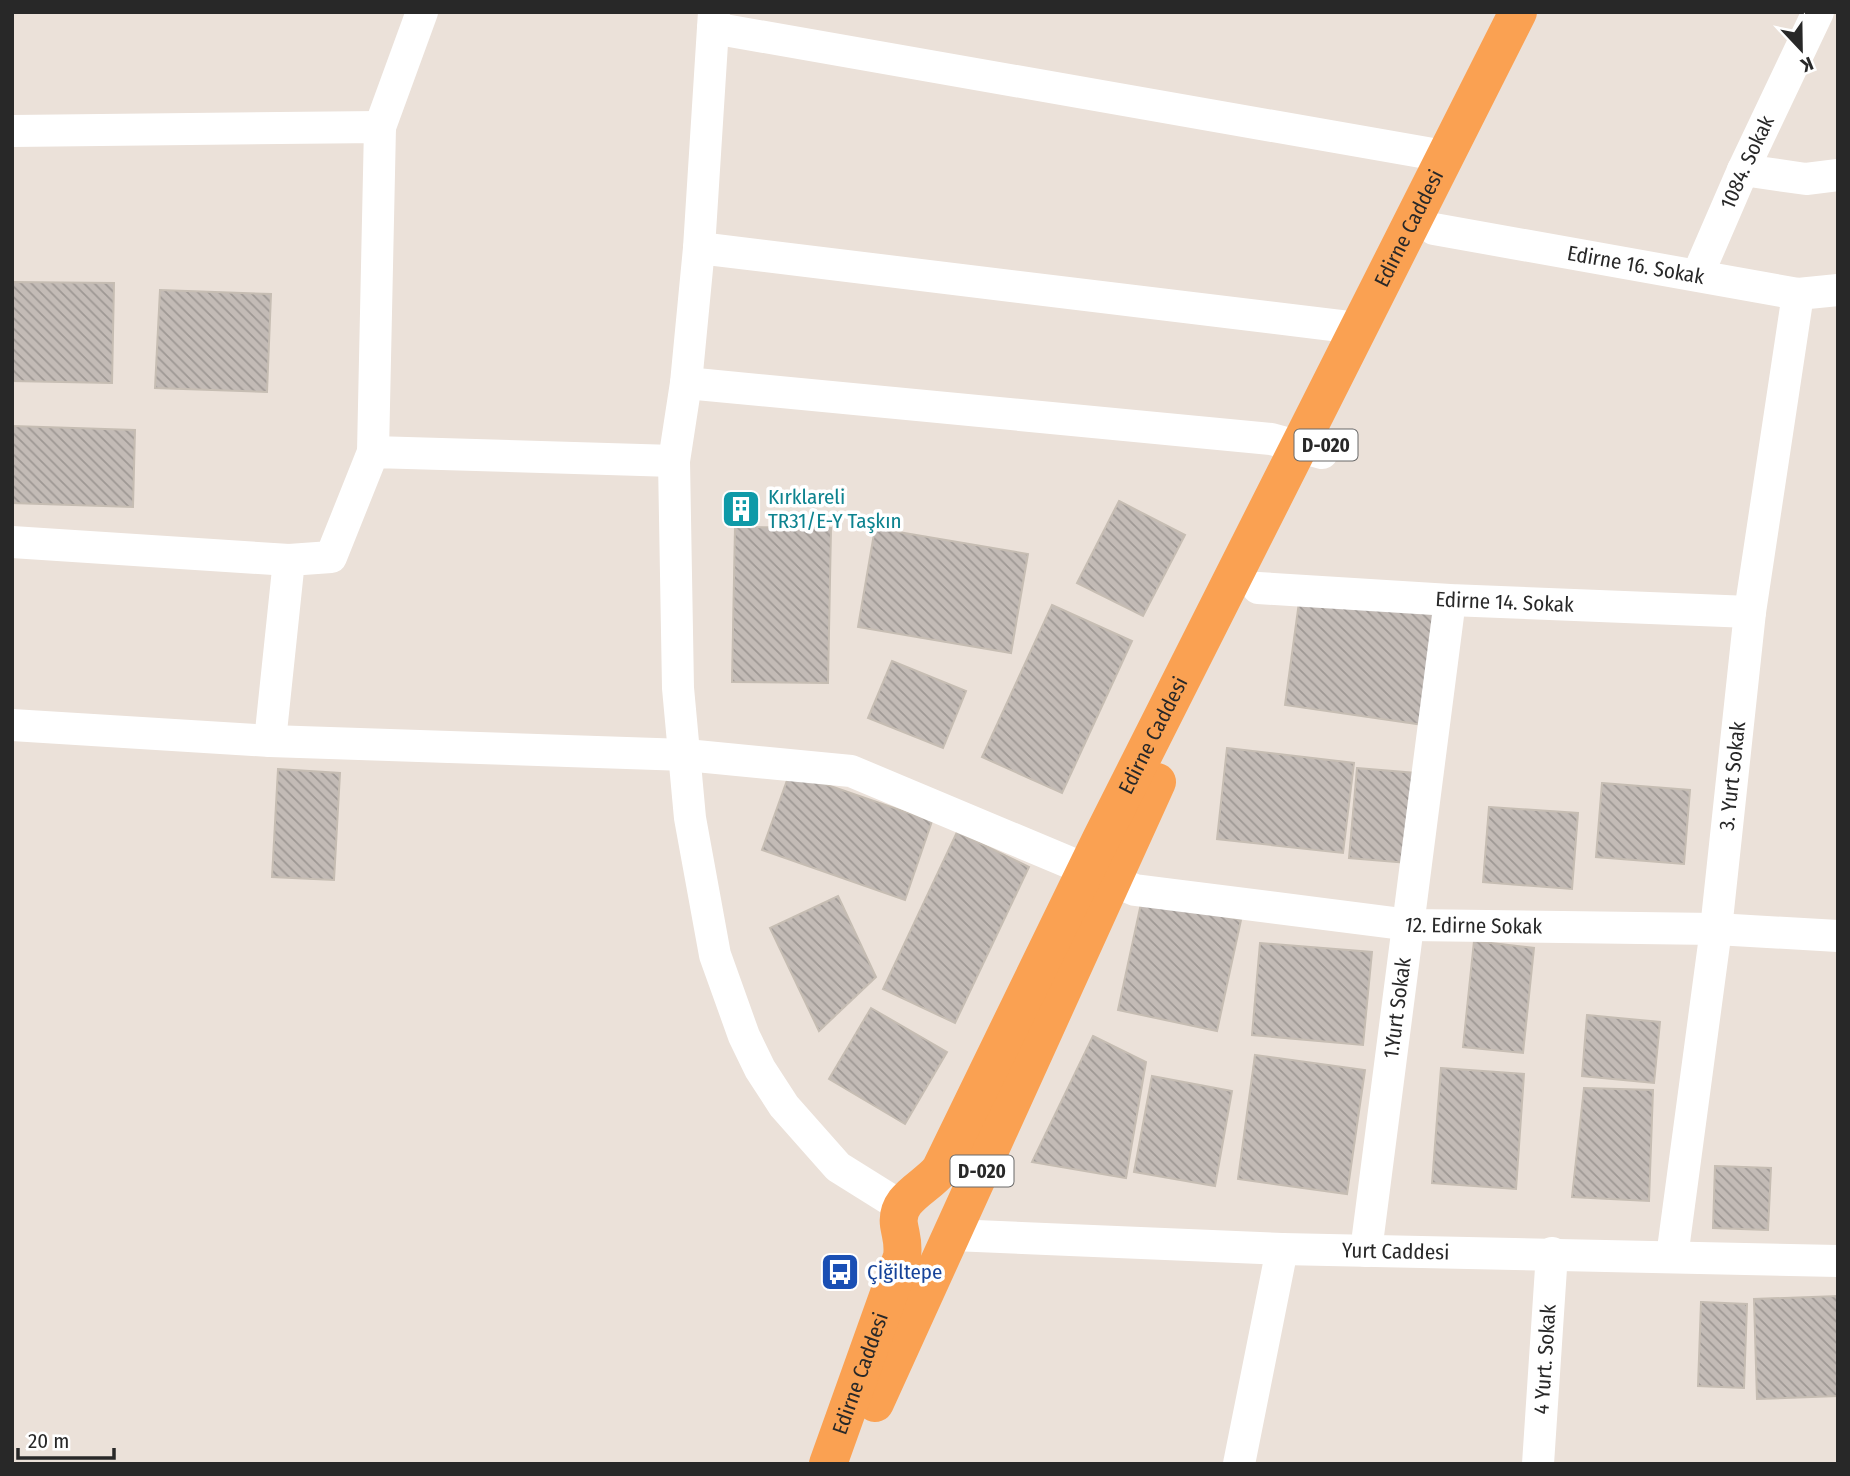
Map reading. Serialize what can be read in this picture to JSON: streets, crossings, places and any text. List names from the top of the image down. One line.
{"streets":{"highway":["Edirne Caddesi","D-020"],"street":["1084. Sokak","Edirne 16. Sokak","Edirne 14. Sokak","3. Yurt Sokak","12. Edirne Sokak","1.Yurt Sokak","Yurt Caddesi","4 Yurt. Sokak"]},"crossings":[["1084. Sokak","Edirne 16. Sokak"],["Edirne Caddesi","Edirne 16. Sokak"],["Edirne Caddesi","Edirne 14. Sokak"],["Edirne Caddesi","12. Edirne Sokak"],["Edirne Caddesi","Yurt Caddesi"],["Edirne 16. Sokak","3. Yurt Sokak"],["Edirne 14. Sokak","3. Yurt Sokak"],["Edirne 14. Sokak","1.Yurt Sokak"],["3. Yurt Sokak","12. Edirne Sokak"],["3. Yurt Sokak","Yurt Caddesi"],["12. Edirne Sokak","1.Yurt Sokak"],["1.Yurt Sokak","Yurt Caddesi"],["Yurt Caddesi","4 Yurt. Sokak"]],"places":{"building":["Kırklareli TR31/E-Y Taşkın"],"bus stop":["Çİğiltepe"]},"scale_bar":"20 m","north":"bottom"}
